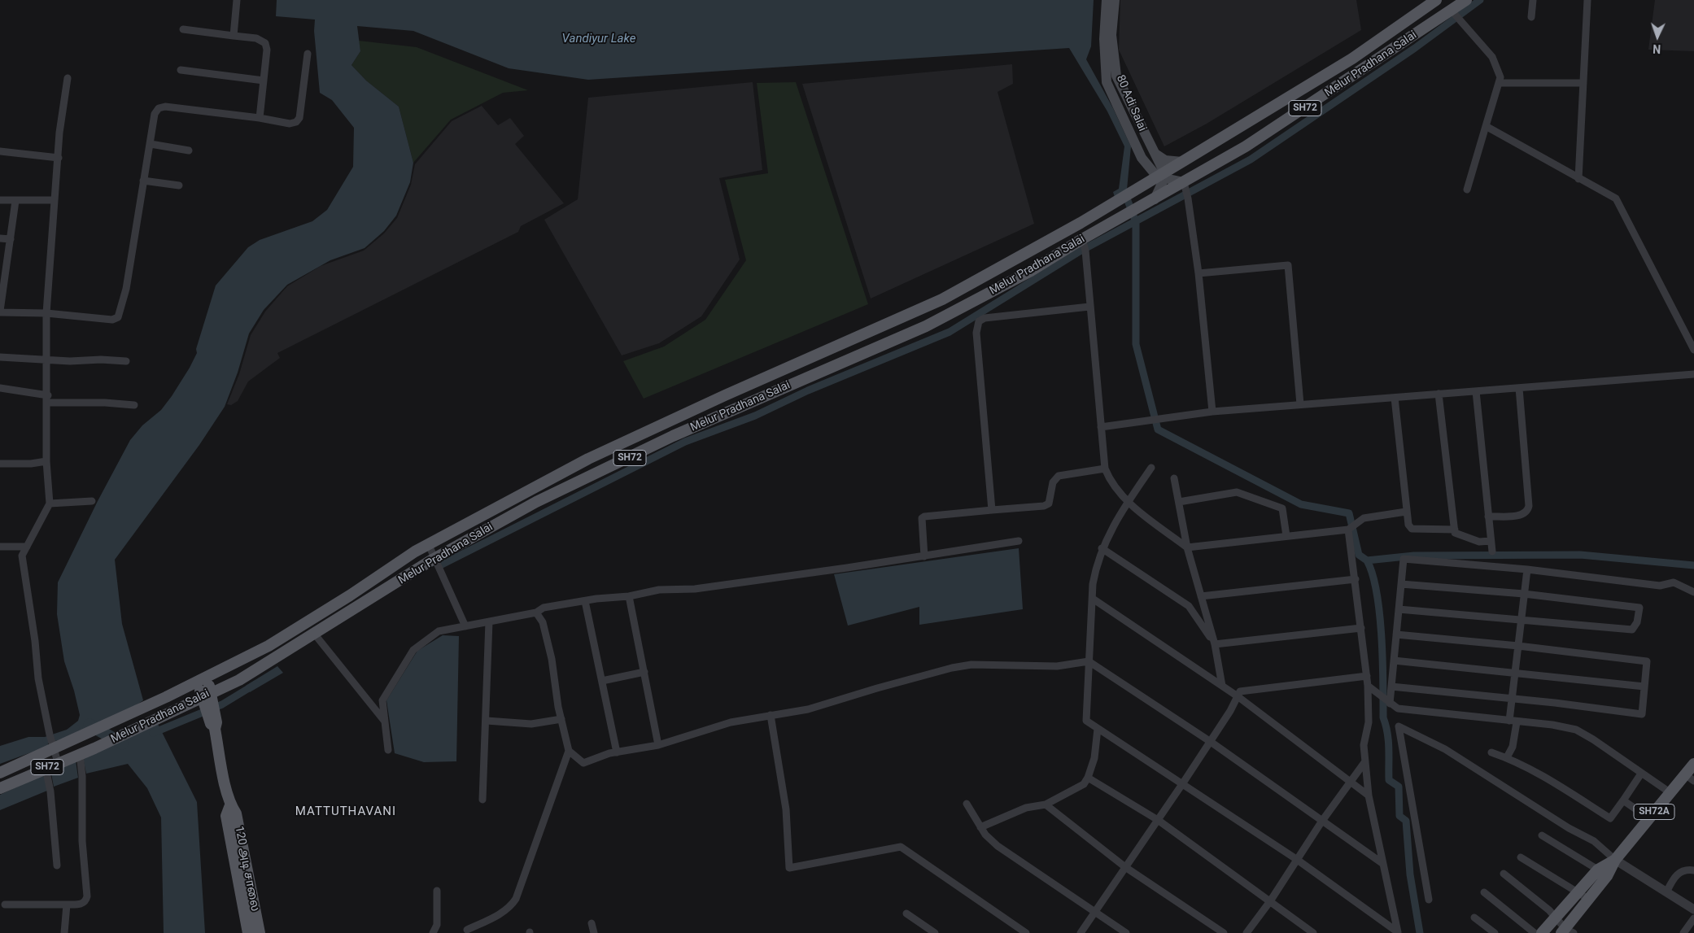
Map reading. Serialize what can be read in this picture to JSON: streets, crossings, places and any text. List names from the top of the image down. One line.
{"streets":{"main road":["Melur Pradhana Salai","80 Adi Salai","SH72","SH72A","120 அடி சாலை"]},"crossings":[["Melur Pradhana Salai","80 Adi Salai"],["Melur Pradhana Salai","120 அடி சாலை"]],"districts":["MATTUTHAVANI"],"water":["Vandiyur Lake"],"north":"bottom"}
